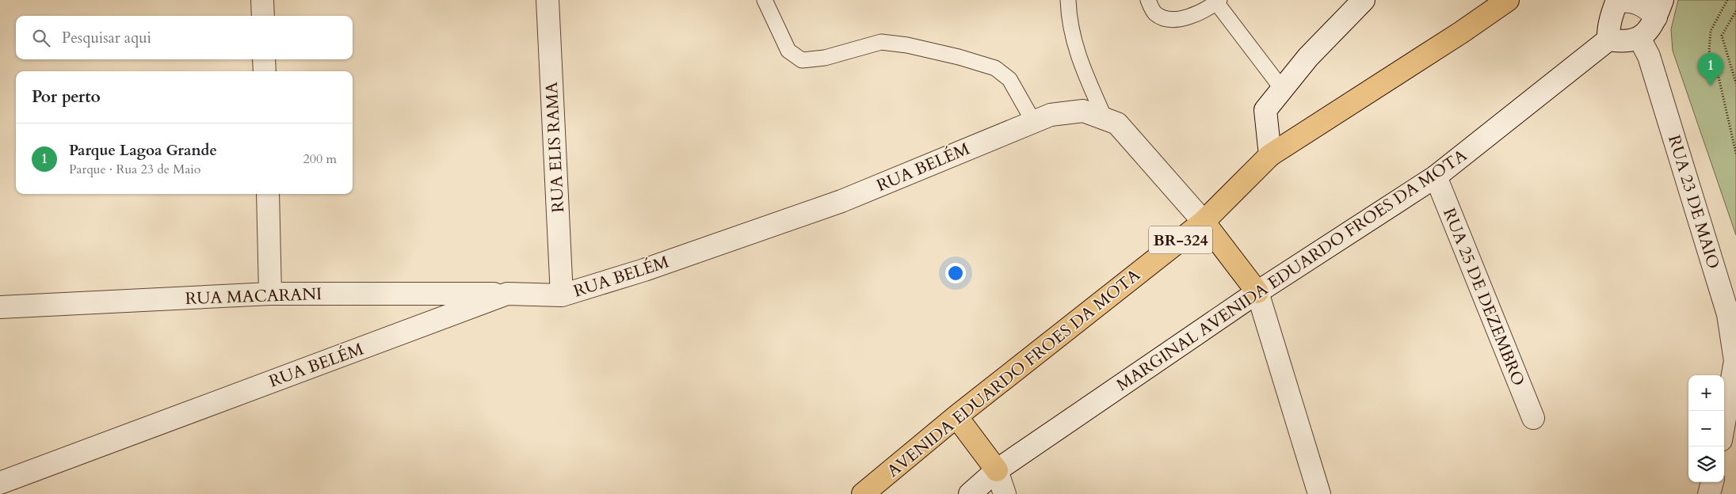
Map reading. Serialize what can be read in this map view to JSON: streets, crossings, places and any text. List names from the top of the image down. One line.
{"streets":{"highway":["BR-324","AVENIDA EDUARDO FROES DA MOTA"],"street":["RUA ELIS RAMA","RUA BELÉM","RUA 23 DE MAIO","MARGINAL AVENIDA EDUARDO FROES DA MOTA","RUA MACARANI","RUA 25 DE DEZEMBRO"]},"crossings":[["RUA ELIS RAMA","RUA BELÉM"],["RUA BELÉM","RUA MACARANI"],["RUA BELÉM","AVENIDA EDUARDO FROES DA MOTA"],["MARGINAL AVENIDA EDUARDO FROES DA MOTA","RUA 25 DE DEZEMBRO"]],"page":{"search":"Pesquisar aqui","pins":"1","heading":"Por perto","list":[{"mark":"1","name":"Parque Lagoa Grande","note":"Parque · Rua 23 de Maio","value":"200 m"}],"map_buttons":["+","−"]}}
